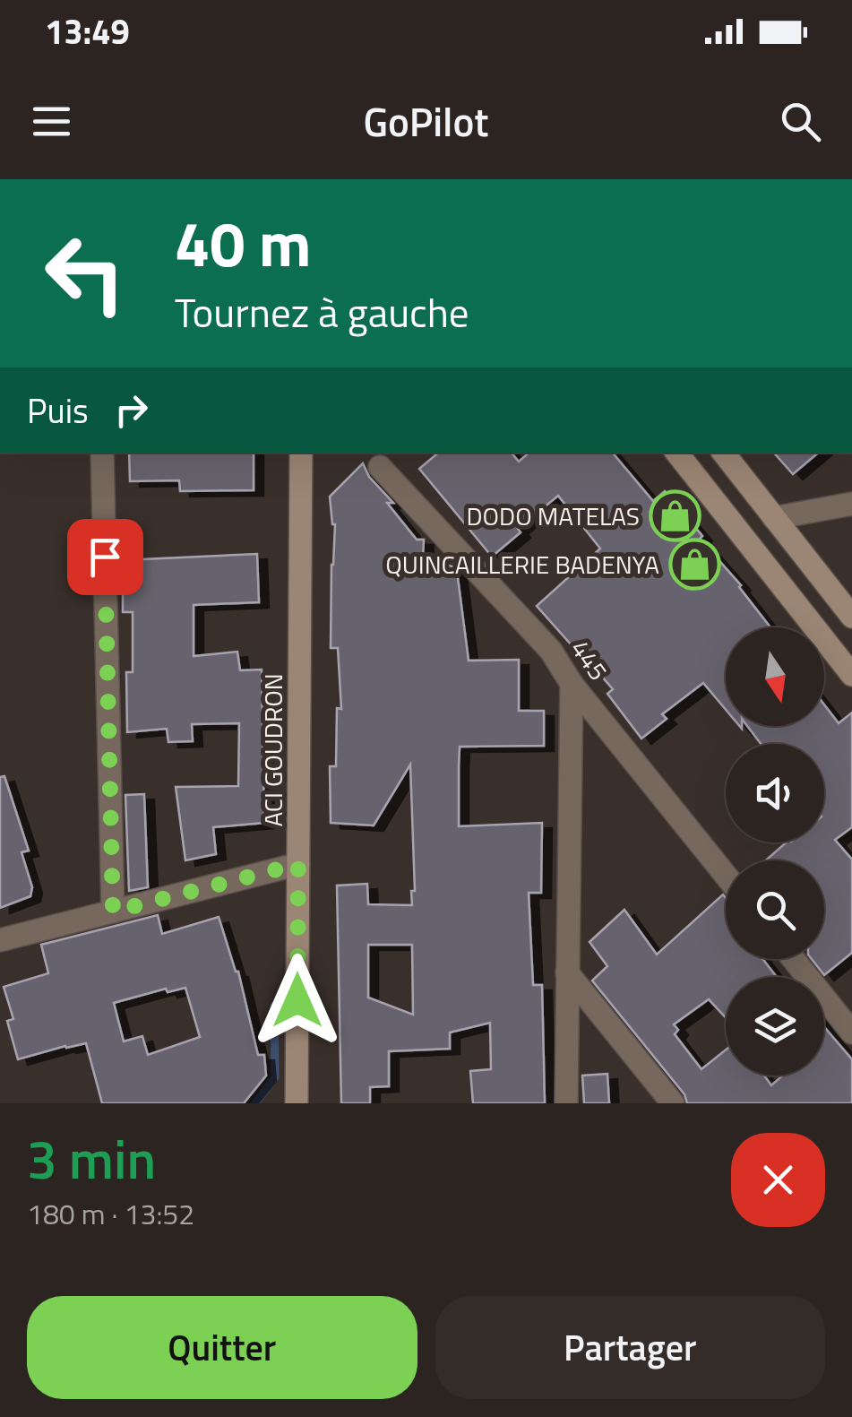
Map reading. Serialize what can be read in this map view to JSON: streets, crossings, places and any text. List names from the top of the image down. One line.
{"streets":{"street":["445","ACI GOUDRON"]},"places":{"shop":["DODO MATELAS","QUINCAILLERIE BADENYA"]},"north":"bottom","page":{"status":"13:49","header":"GoPilot","turn":["40 m","Tournez à gauche"],"then":"Puis","heading":["3 min","180 m · 13:52"],"buttons":["Quitter","Partager"]}}
